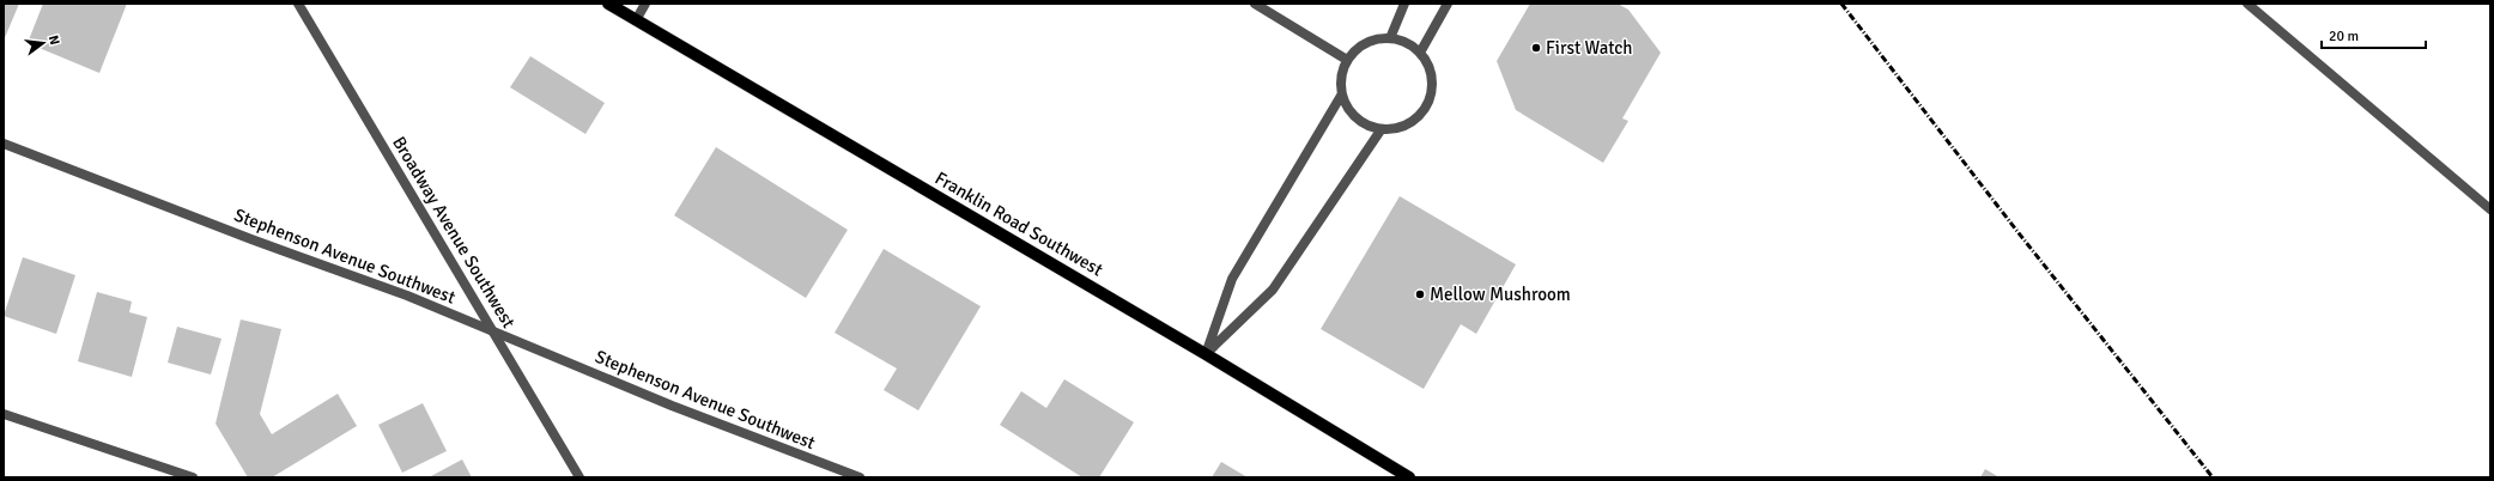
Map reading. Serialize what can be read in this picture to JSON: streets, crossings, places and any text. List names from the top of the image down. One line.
{"streets":{"main road":["Franklin Road Southwest"],"street":["Broadway Avenue Southwest","Stephenson Avenue Southwest"]},"crossings":[["Broadway Avenue Southwest","Stephenson Avenue Southwest"]],"places":["First Watch","Mellow Mushroom"],"scale_bar":"20 m","north":"right"}
